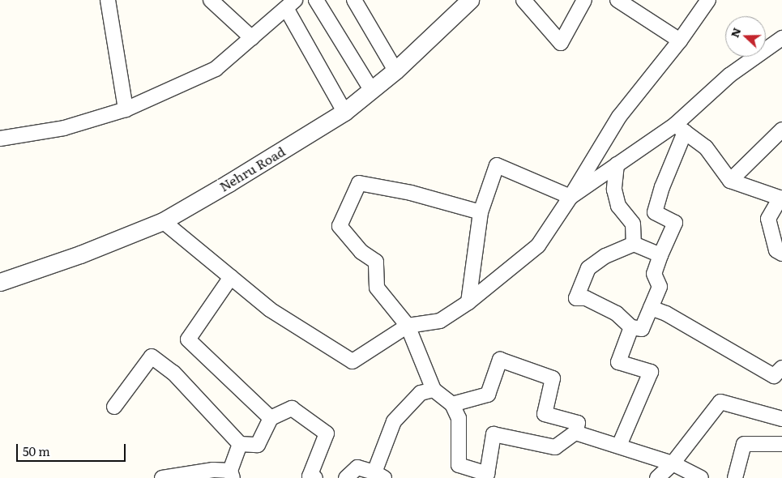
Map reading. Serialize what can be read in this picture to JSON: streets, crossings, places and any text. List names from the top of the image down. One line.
{"streets":{"street":["Nehru Road"]},"scale_bar":"50 m","north":"left"}
